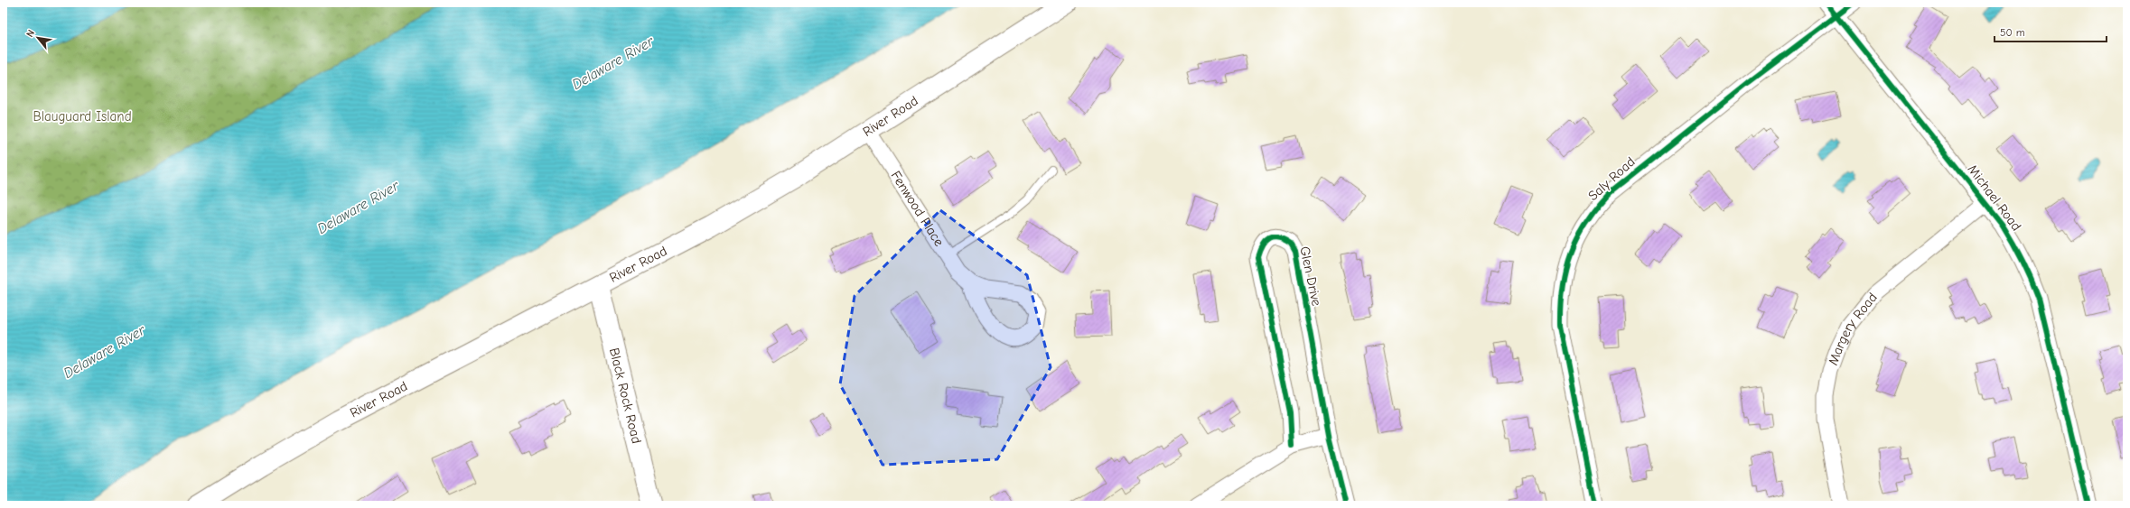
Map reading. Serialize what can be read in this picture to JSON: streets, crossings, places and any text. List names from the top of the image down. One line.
{"streets":{"main road":["River Road","Black Rock Road"],"street":["Saly Road","Michael Road","Fenwood Place","Glen Drive","Margery Road"]},"crossings":[["River Road","Fenwood Place"],["River Road","Black Rock Road"],["Saly Road","Michael Road"],["Michael Road","Margery Road"]],"water":["Delaware River"],"parks":["Blauguard Island"],"scale_bar":"50 m","north":"top left"}
